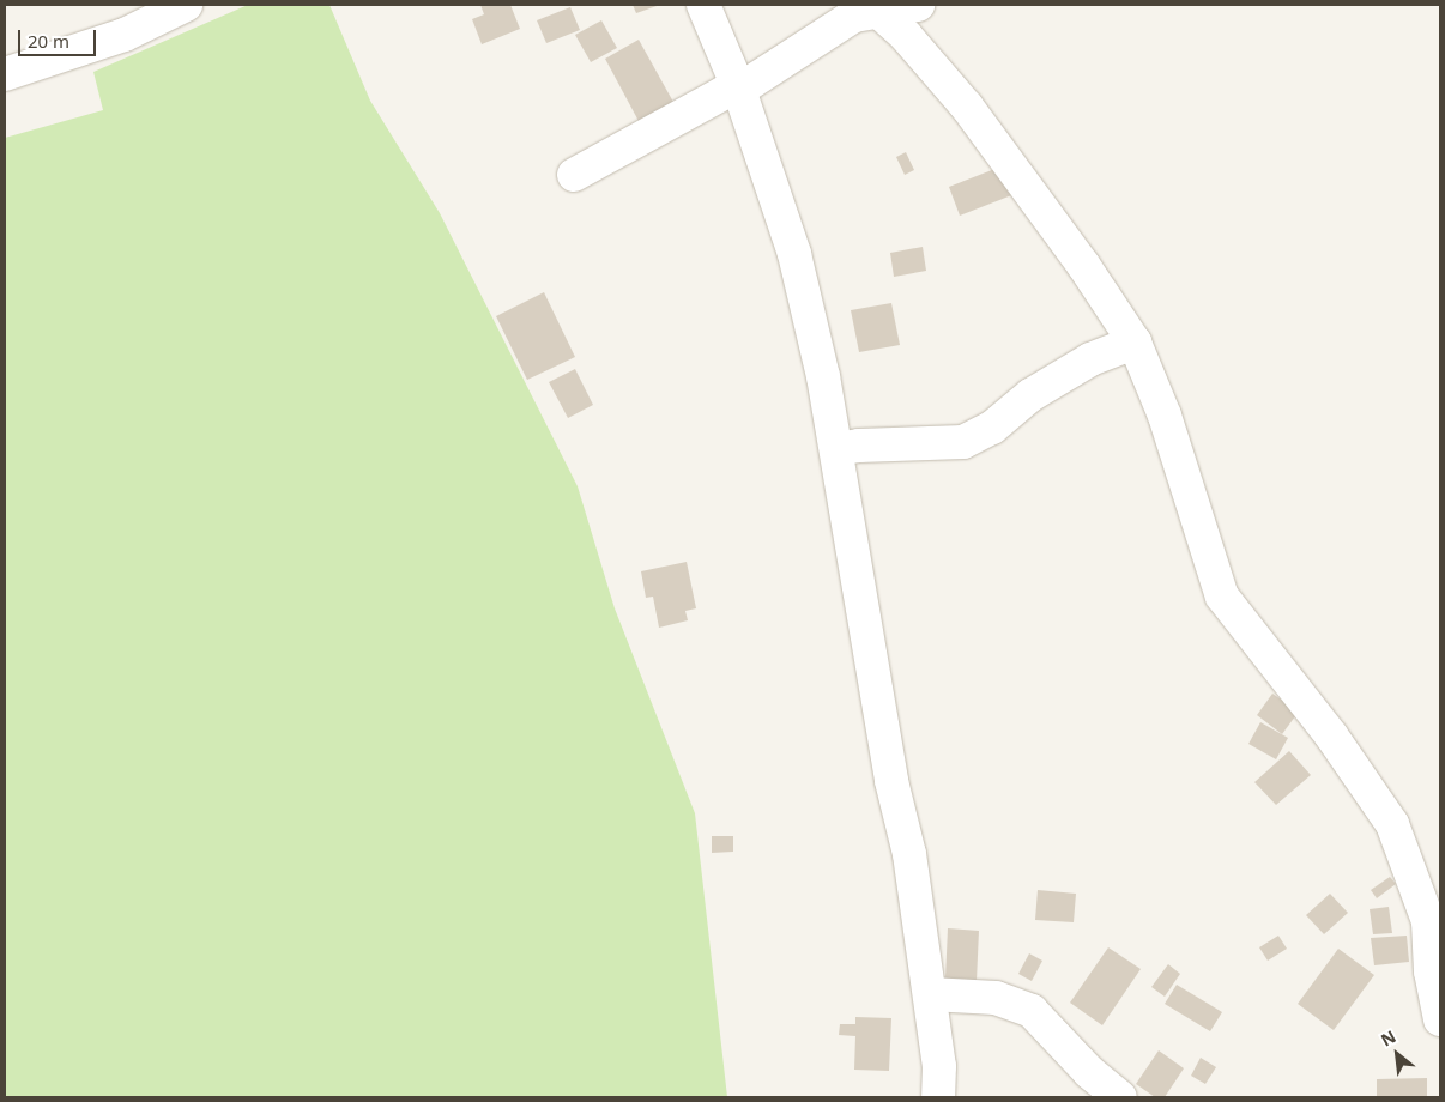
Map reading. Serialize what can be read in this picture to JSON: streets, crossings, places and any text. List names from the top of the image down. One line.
{"scale_bar":"20 m","north":"top left"}
